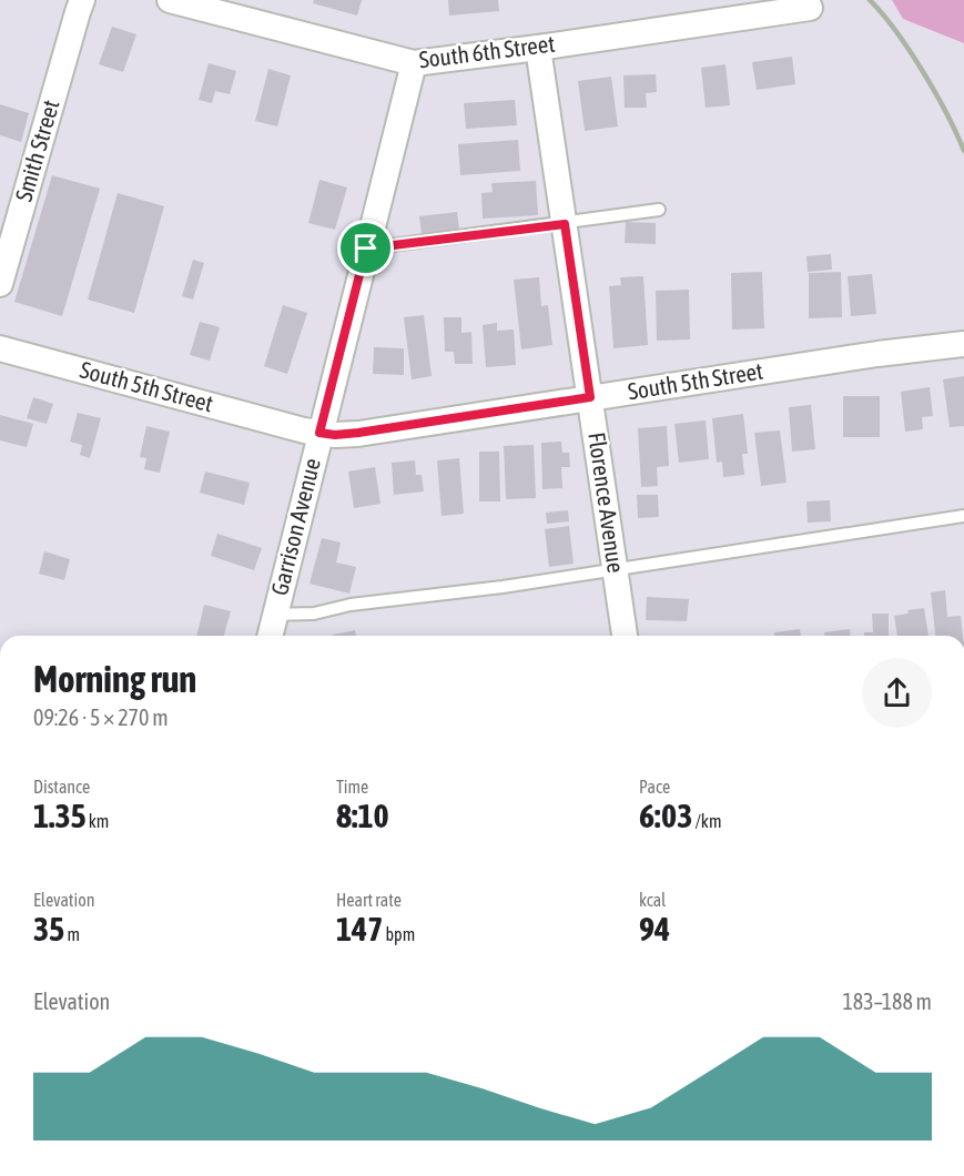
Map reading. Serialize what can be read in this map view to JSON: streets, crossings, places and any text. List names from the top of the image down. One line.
{"streets":{"street":["South 6th Street","Smith Street","South 5th Street","Florence Avenue","Garrison Avenue"]},"crossings":[["South 6th Street","Florence Avenue"],["South 6th Street","Garrison Avenue"],["South 5th Street","Florence Avenue"],["South 5th Street","Garrison Avenue"]],"page":{"heading":["Morning run","09:26 · 5 × 270 m"],"stats":[["Distance","1.35 km"],["Time","8:10"],["Pace","6:03 /km"],["Elevation","35 m"],["Heart rate","147 bpm"],["kcal","94"]],"chart":["Elevation","183–188 m"]}}
